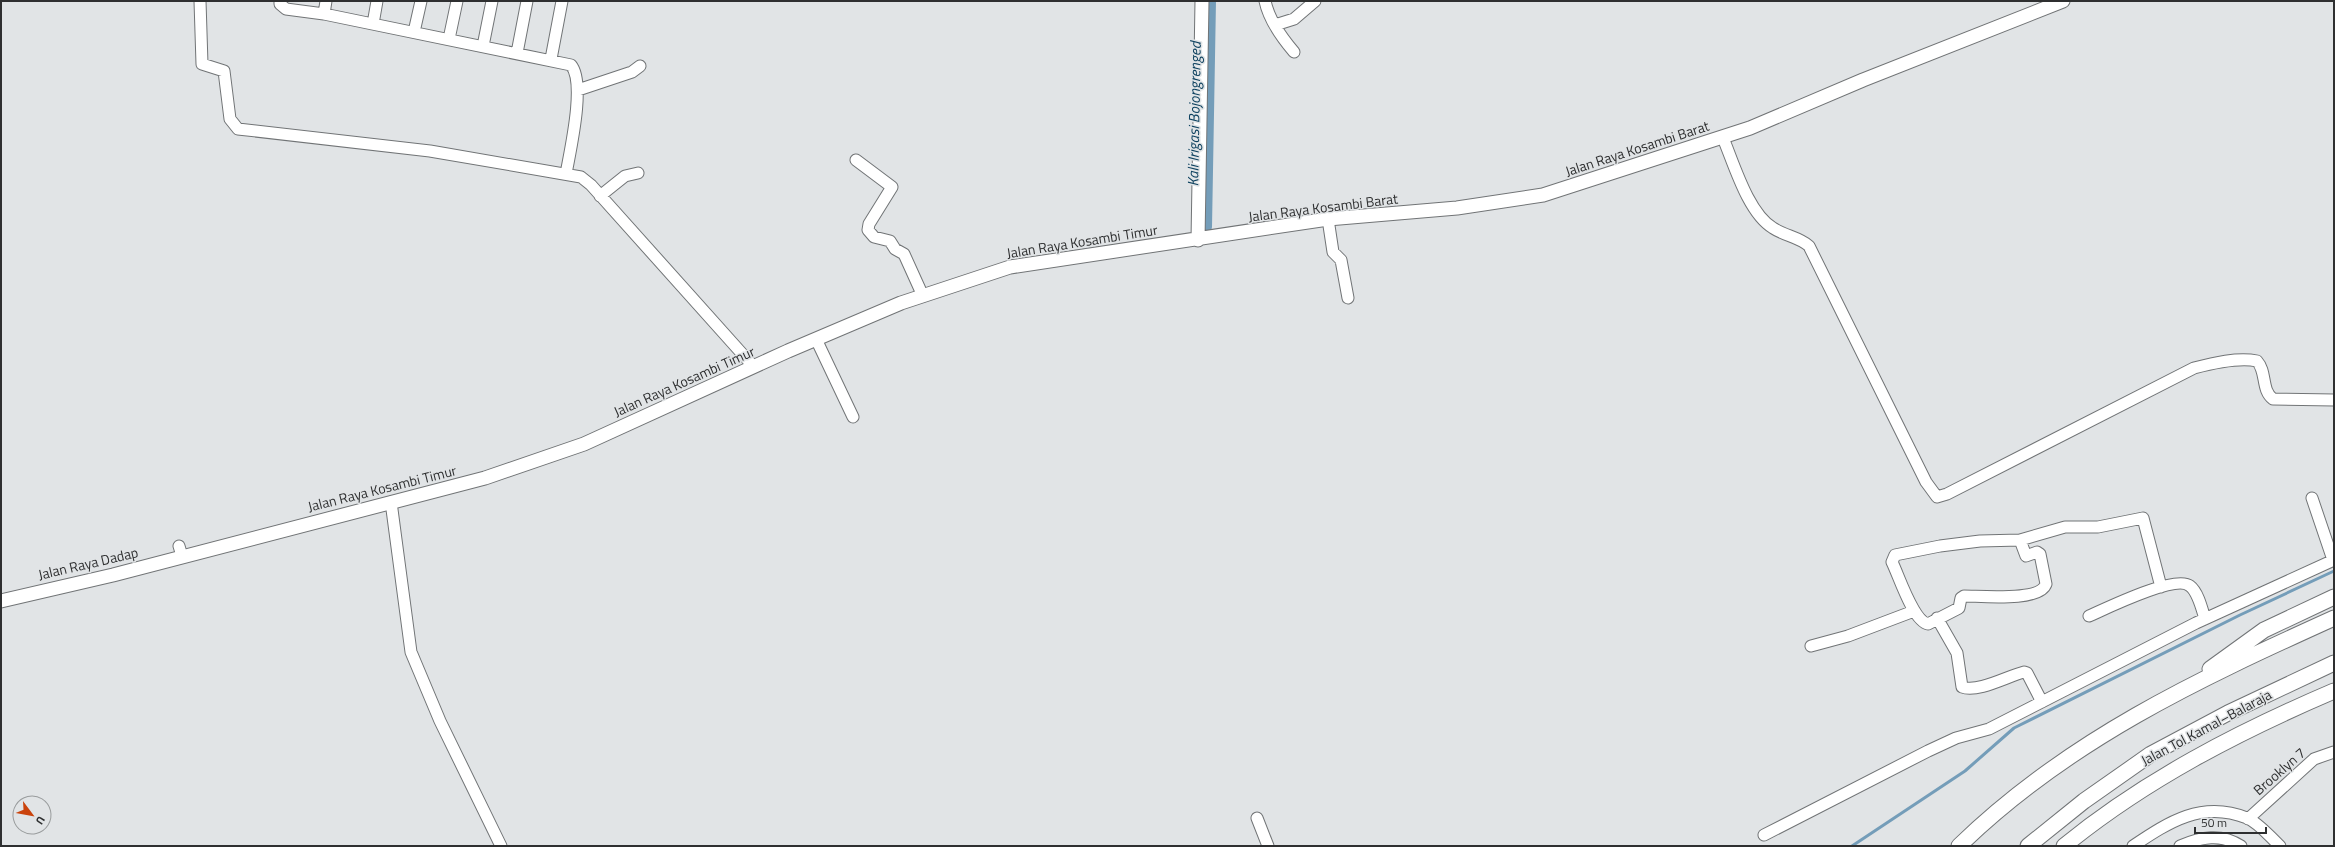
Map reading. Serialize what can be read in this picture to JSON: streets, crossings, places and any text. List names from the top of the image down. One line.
{"streets":{"highway":["Jalan Tol Kamal–Balaraja"],"main road":["Jalan Raya Kosambi Barat","Jalan Raya Kosambi Timur","Jalan Raya Dadap"],"street":["Brooklyn 7"]},"crossings":[["Jalan Raya Kosambi Barat","Jalan Raya Kosambi Timur"],["Jalan Raya Kosambi Timur","Jalan Raya Dadap"]],"water":["Kali Irigasi Bojongrenged"],"scale_bar":"50 m","north":"bottom right"}
